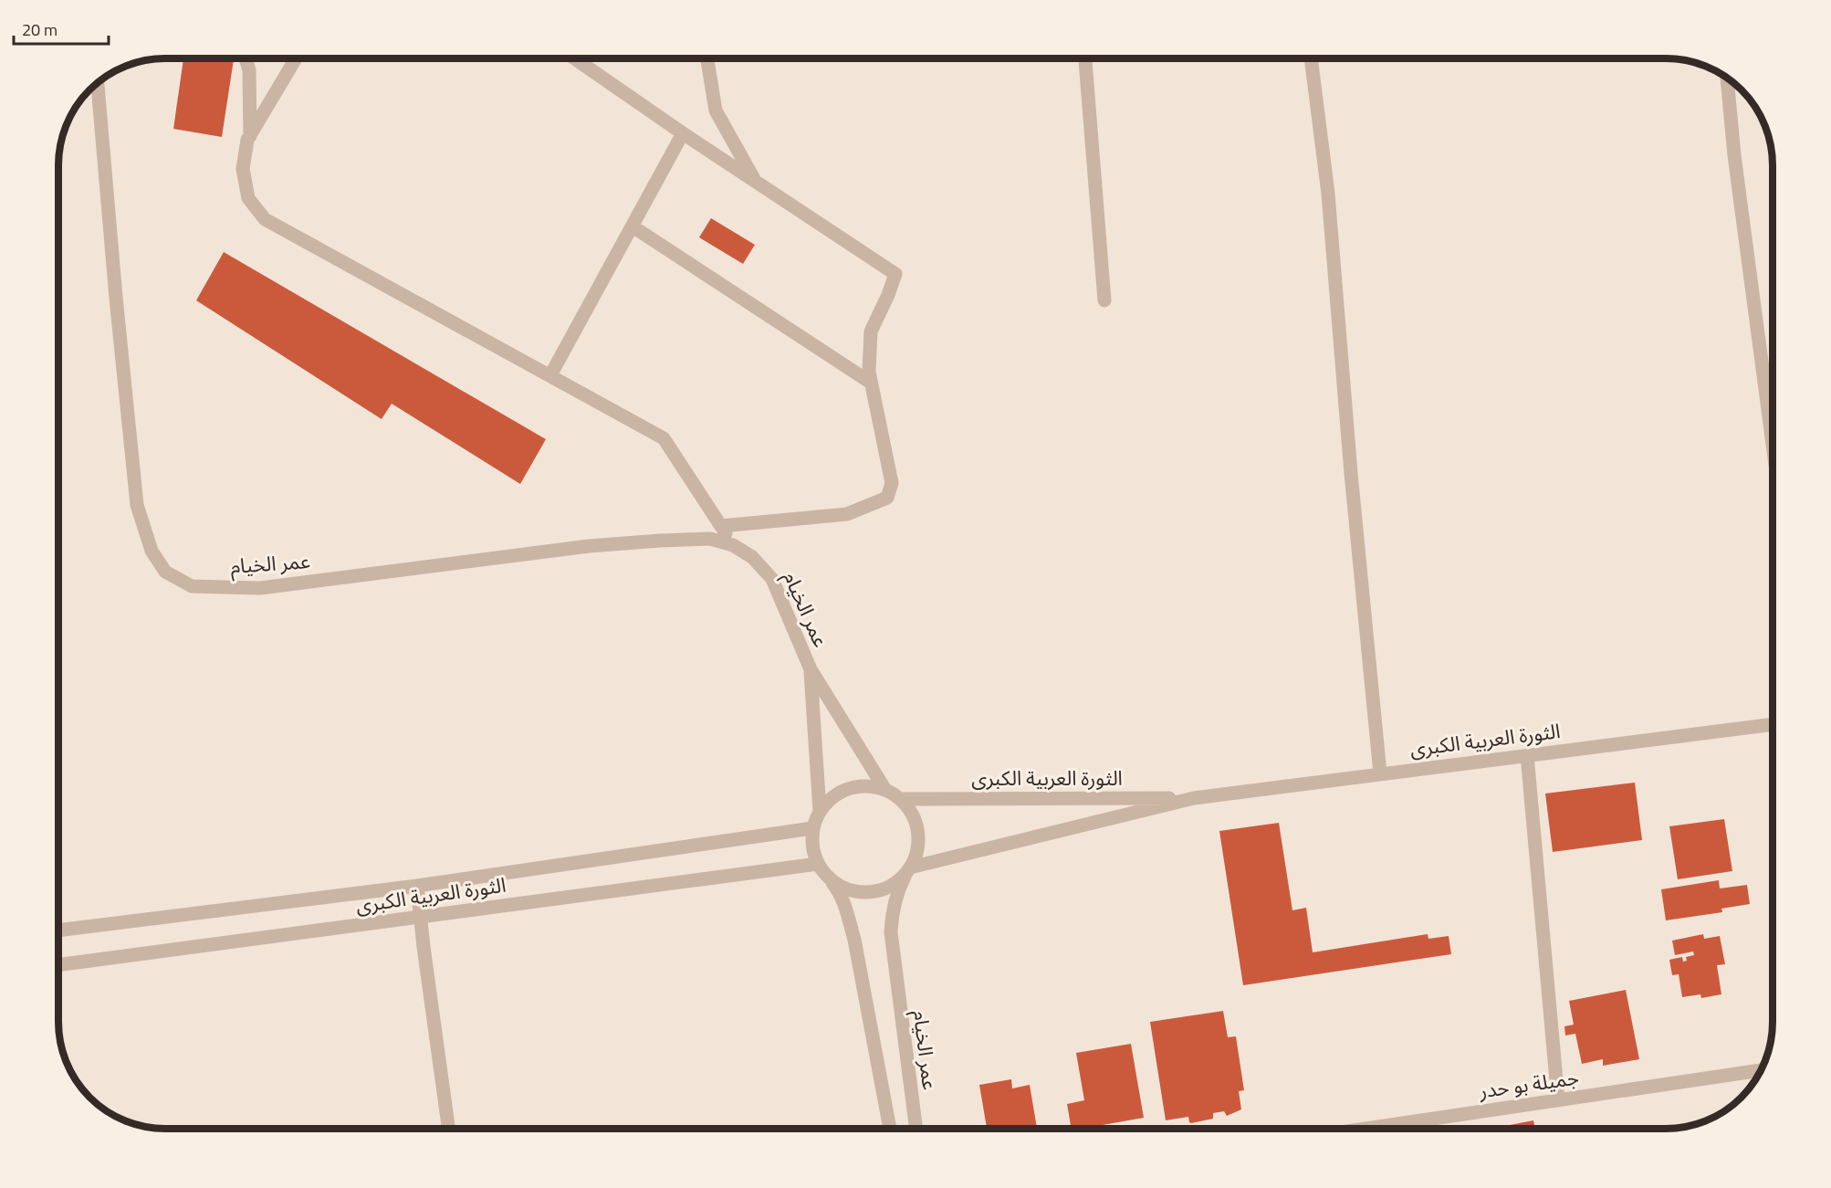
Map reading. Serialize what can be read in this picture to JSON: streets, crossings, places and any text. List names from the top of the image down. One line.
{"streets":{"street":["عمر الخيام","الثورة العربية الكبرى","جميلة بو حدر"]},"crossings":[["عمر الخيام","الثورة العربية الكبرى"]],"scale_bar":"20 m"}
